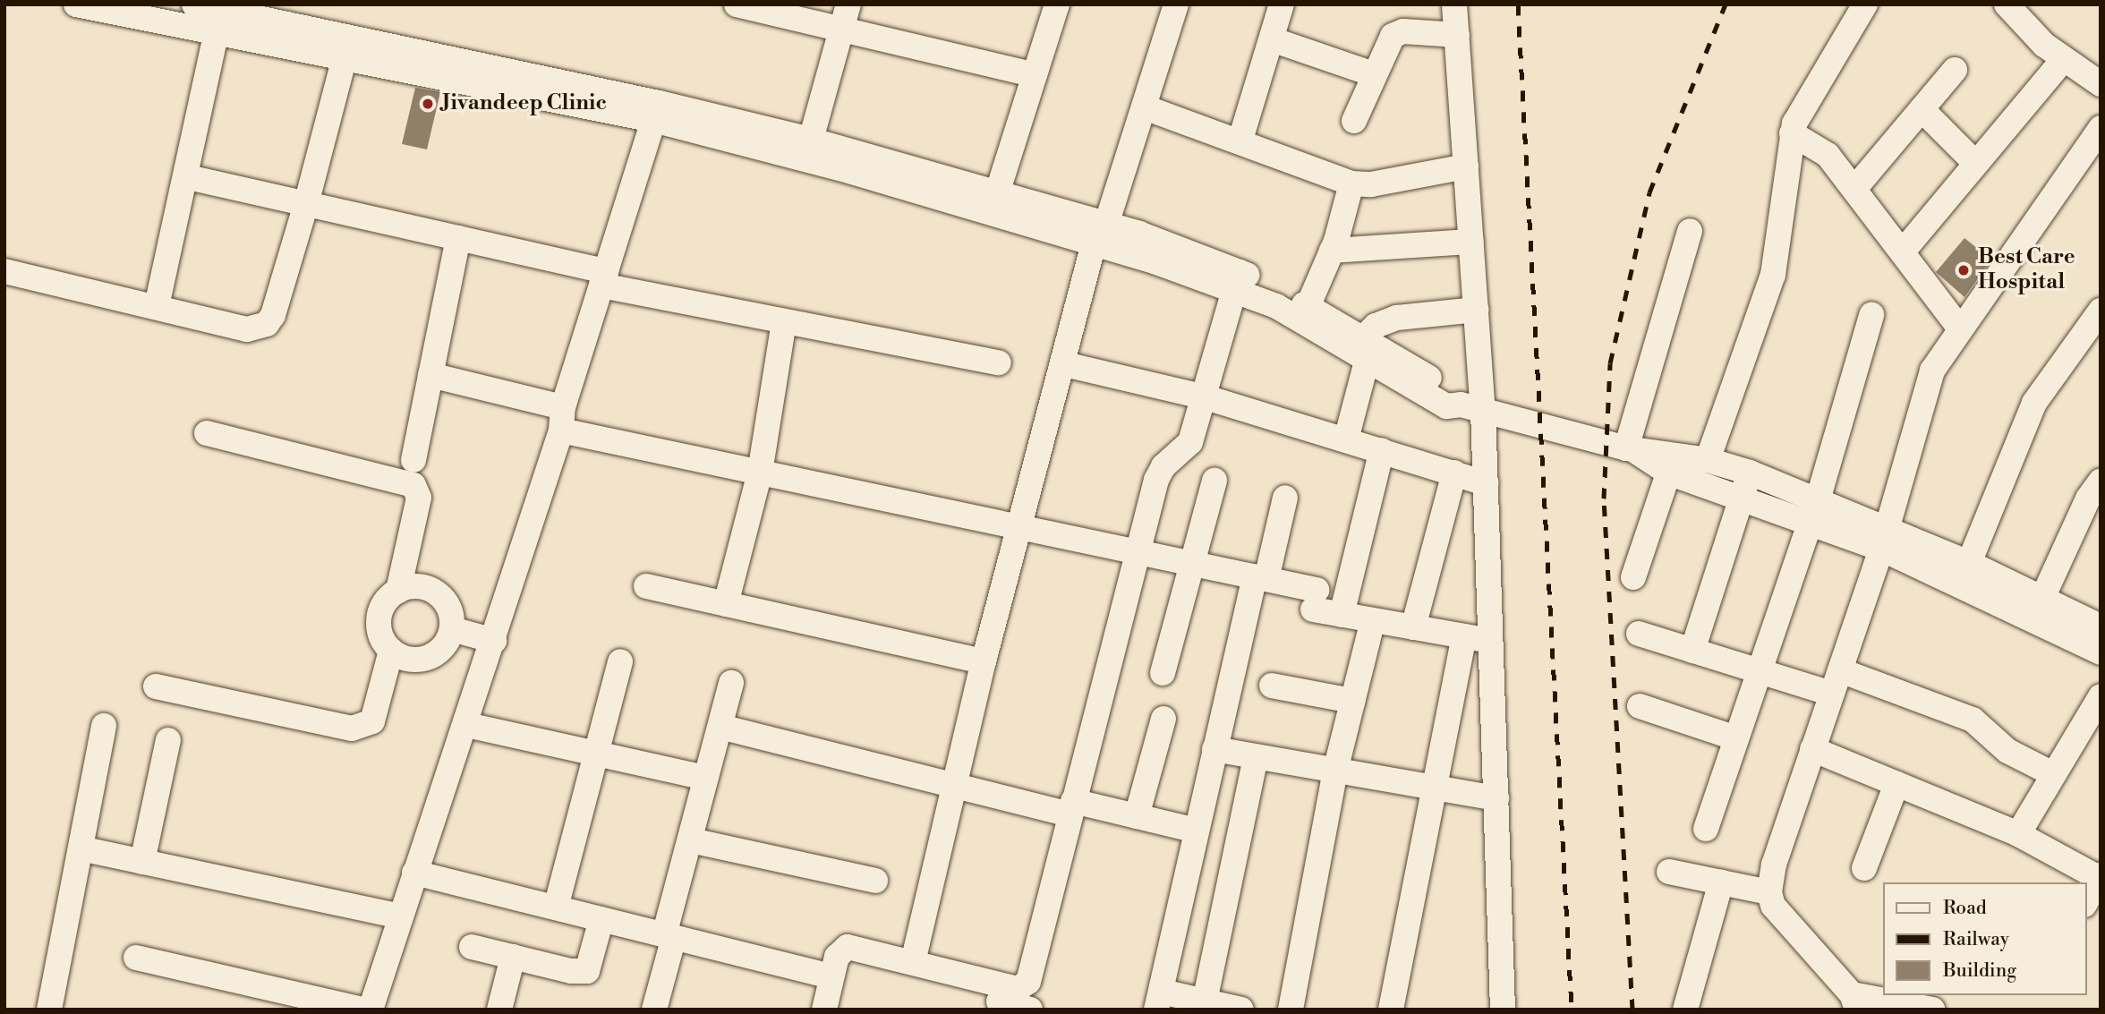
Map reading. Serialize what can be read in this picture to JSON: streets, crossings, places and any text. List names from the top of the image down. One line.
{"places":["Jivandeep Clinic","Best Care Hospital"],"legend":["Road","Railway","Building"]}
